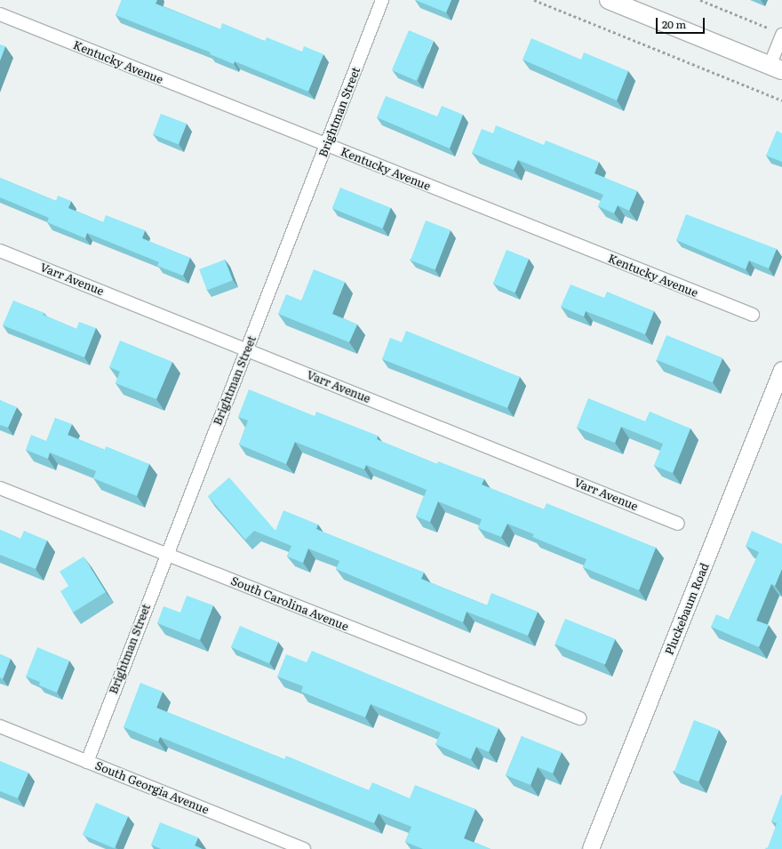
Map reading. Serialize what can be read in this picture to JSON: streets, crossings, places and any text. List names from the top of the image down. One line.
{"streets":{"street":["Kentucky Avenue","Brightman Street","Varr Avenue","South Carolina Avenue","Pluckebaum Road","South Georgia Avenue"]},"crossings":[["Kentucky Avenue","Brightman Street"],["Brightman Street","Varr Avenue"],["Brightman Street","South Carolina Avenue"],["Brightman Street","South Georgia Avenue"]],"scale_bar":"20 m"}
